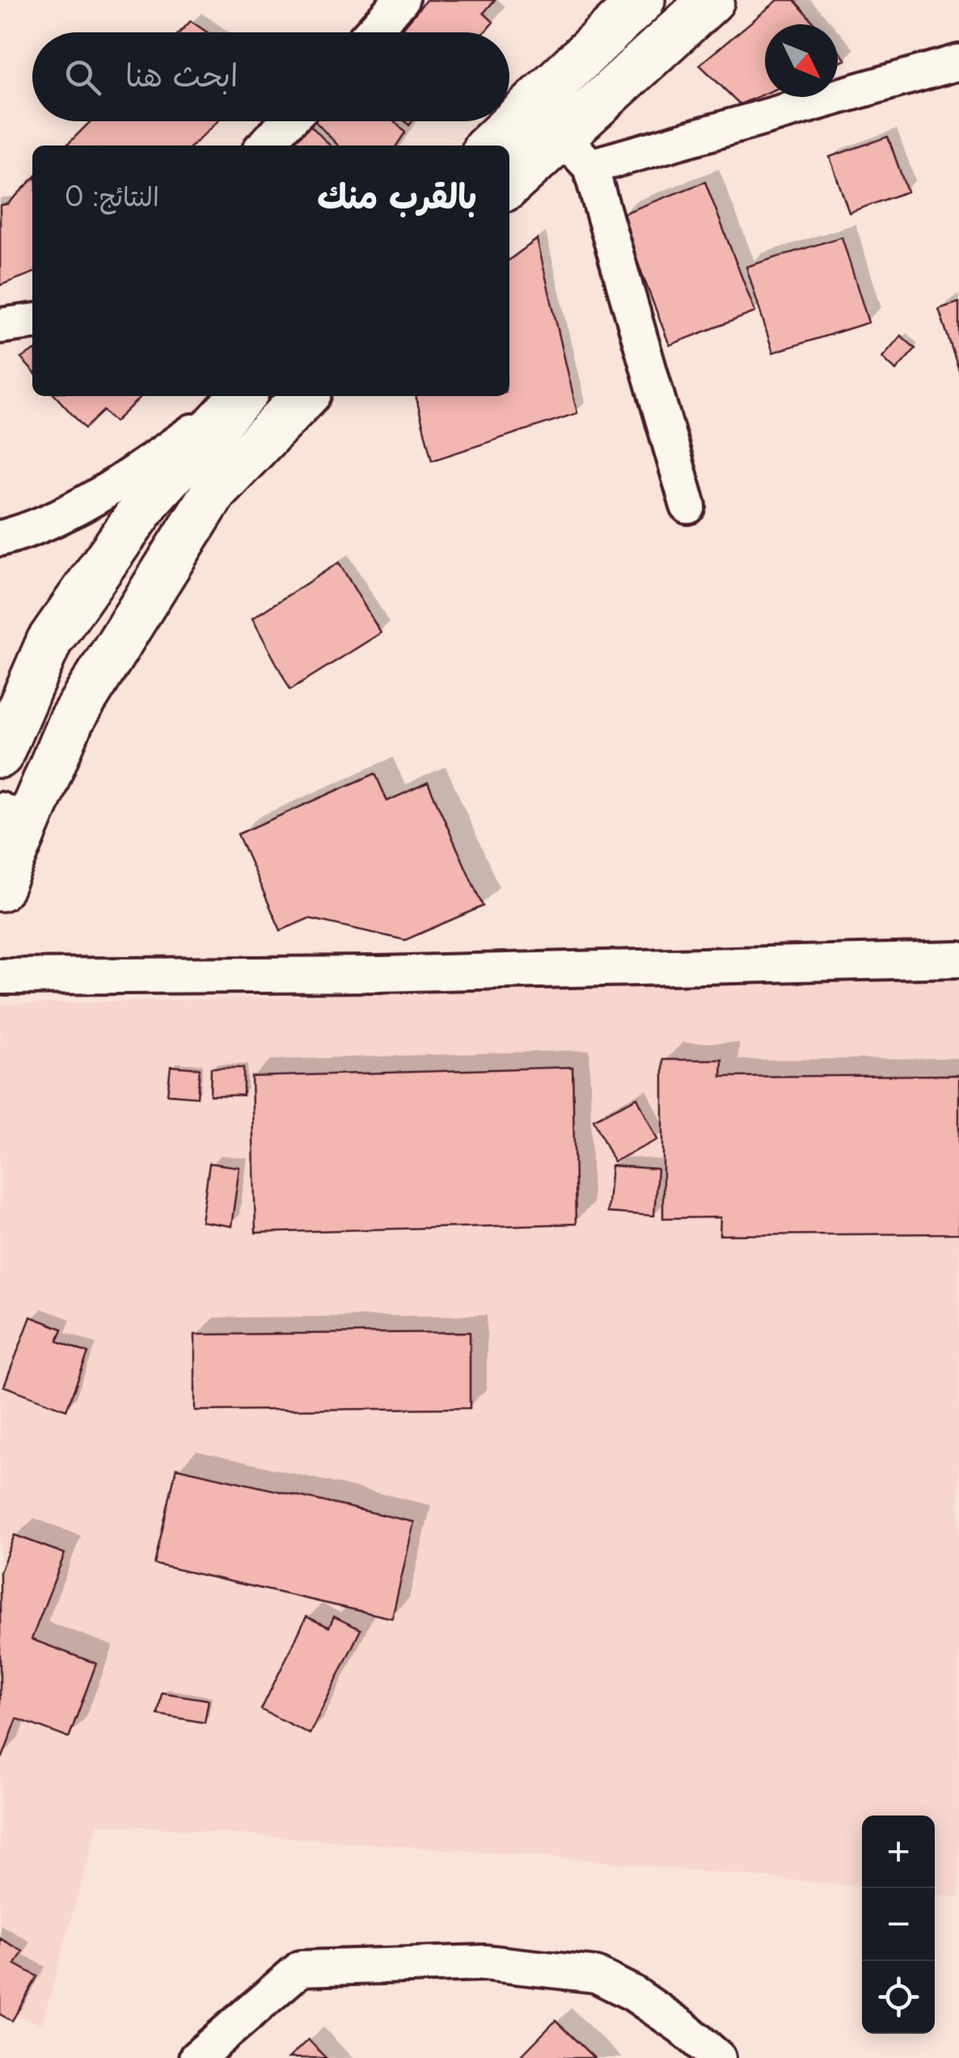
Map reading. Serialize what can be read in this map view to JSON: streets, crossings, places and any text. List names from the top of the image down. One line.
{"north":"bottom right","page":{"search":"ابحث هنا","heading":["بالقرب منك","النتائج: 0"],"map_buttons":["+","−"]}}
